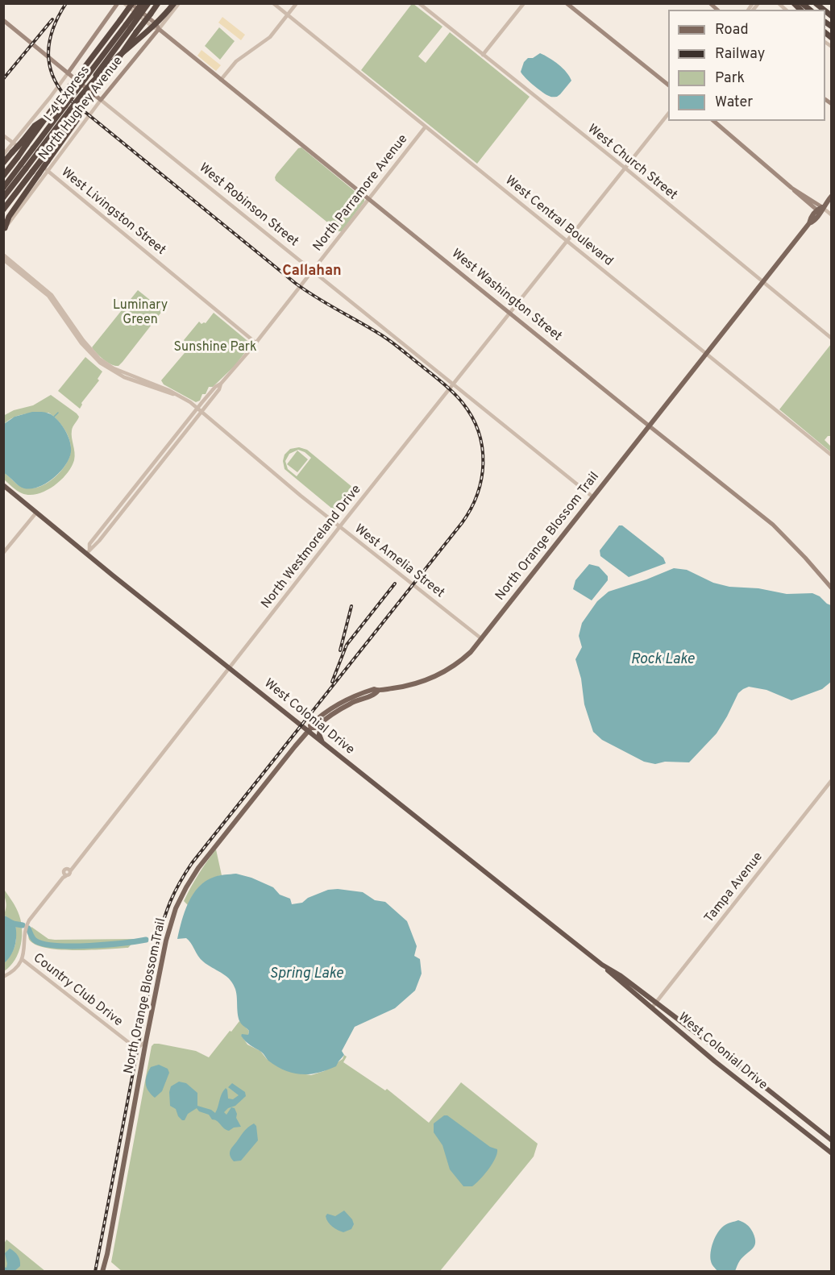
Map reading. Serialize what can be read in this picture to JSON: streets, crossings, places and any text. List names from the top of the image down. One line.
{"streets":{"highway":["I-4 Express","West Colonial Drive"],"main road":["North Hughey Avenue","West Robinson Street","West Washington Street","North Orange Blossom Trail"],"street":["West Church Street","North Parramore Avenue","West Livingston Street","West Central Boulevard","North Westmoreland Drive","West Amelia Street","Tampa Avenue","Country Club Drive"]},"crossings":[["North Hughey Avenue","West Robinson Street"],["North Hughey Avenue","West Livingston Street"],["North Hughey Avenue","West Washington Street"],["West Church Street","North Orange Blossom Trail"],["West Church Street","North Westmoreland Drive"],["North Parramore Avenue","West Robinson Street"],["North Parramore Avenue","West Livingston Street"],["North Parramore Avenue","West Central Boulevard"],["North Parramore Avenue","West Washington Street"],["North Parramore Avenue","West Amelia Street"],["North Parramore Avenue","West Colonial Drive"],["West Robinson Street","North Orange Blossom Trail"],["West Robinson Street","North Westmoreland Drive"],["West Central Boulevard","North Orange Blossom Trail"],["West Central Boulevard","North Westmoreland Drive"],["West Washington Street","North Orange Blossom Trail"],["West Washington Street","North Westmoreland Drive"],["North Orange Blossom Trail","West Amelia Street"],["North Orange Blossom Trail","West Colonial Drive"],["North Orange Blossom Trail","Country Club Drive"],["North Westmoreland Drive","West Amelia Street"],["North Westmoreland Drive","West Colonial Drive"],["North Westmoreland Drive","Country Club Drive"],["West Colonial Drive","Tampa Avenue"]],"districts":["Callahan"],"water":["Rock Lake","Spring Lake"],"parks":["Luminary Green","Sunshine Park"],"legend":["Road","Railway","Park","Water"]}
